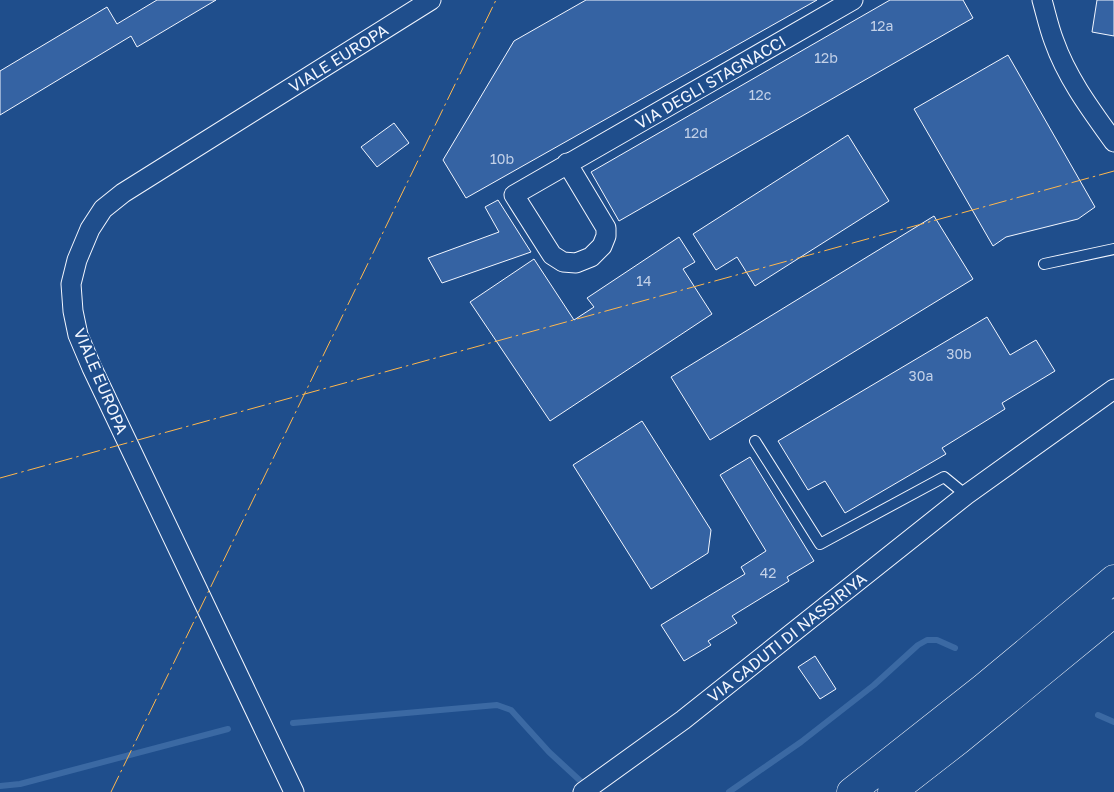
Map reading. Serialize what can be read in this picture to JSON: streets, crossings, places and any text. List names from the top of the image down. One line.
{"streets":{"street":["VIALE EUROPA","VIA DEGLI STAGNACCI","VIA CADUTI DI NASSIRIYA"]},"house_numbers":["12a","12b","12c","12d","10b","14","30b","30a","42"]}
